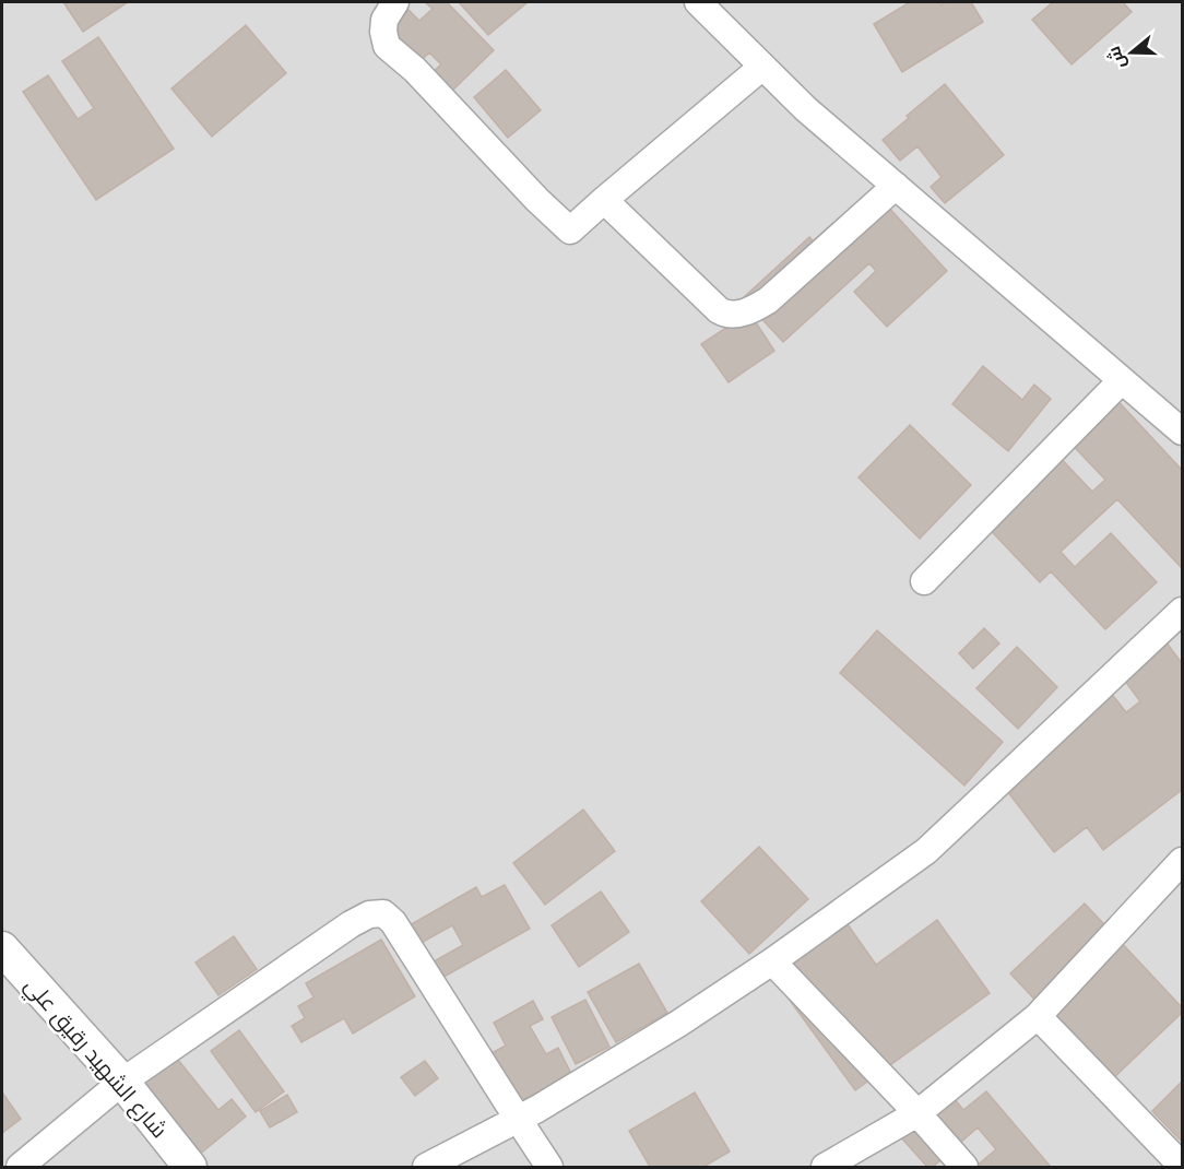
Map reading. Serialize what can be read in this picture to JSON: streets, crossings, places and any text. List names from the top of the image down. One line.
{"streets":{"street":["شارع الشهيد رقيق علي"]},"north":"left"}
